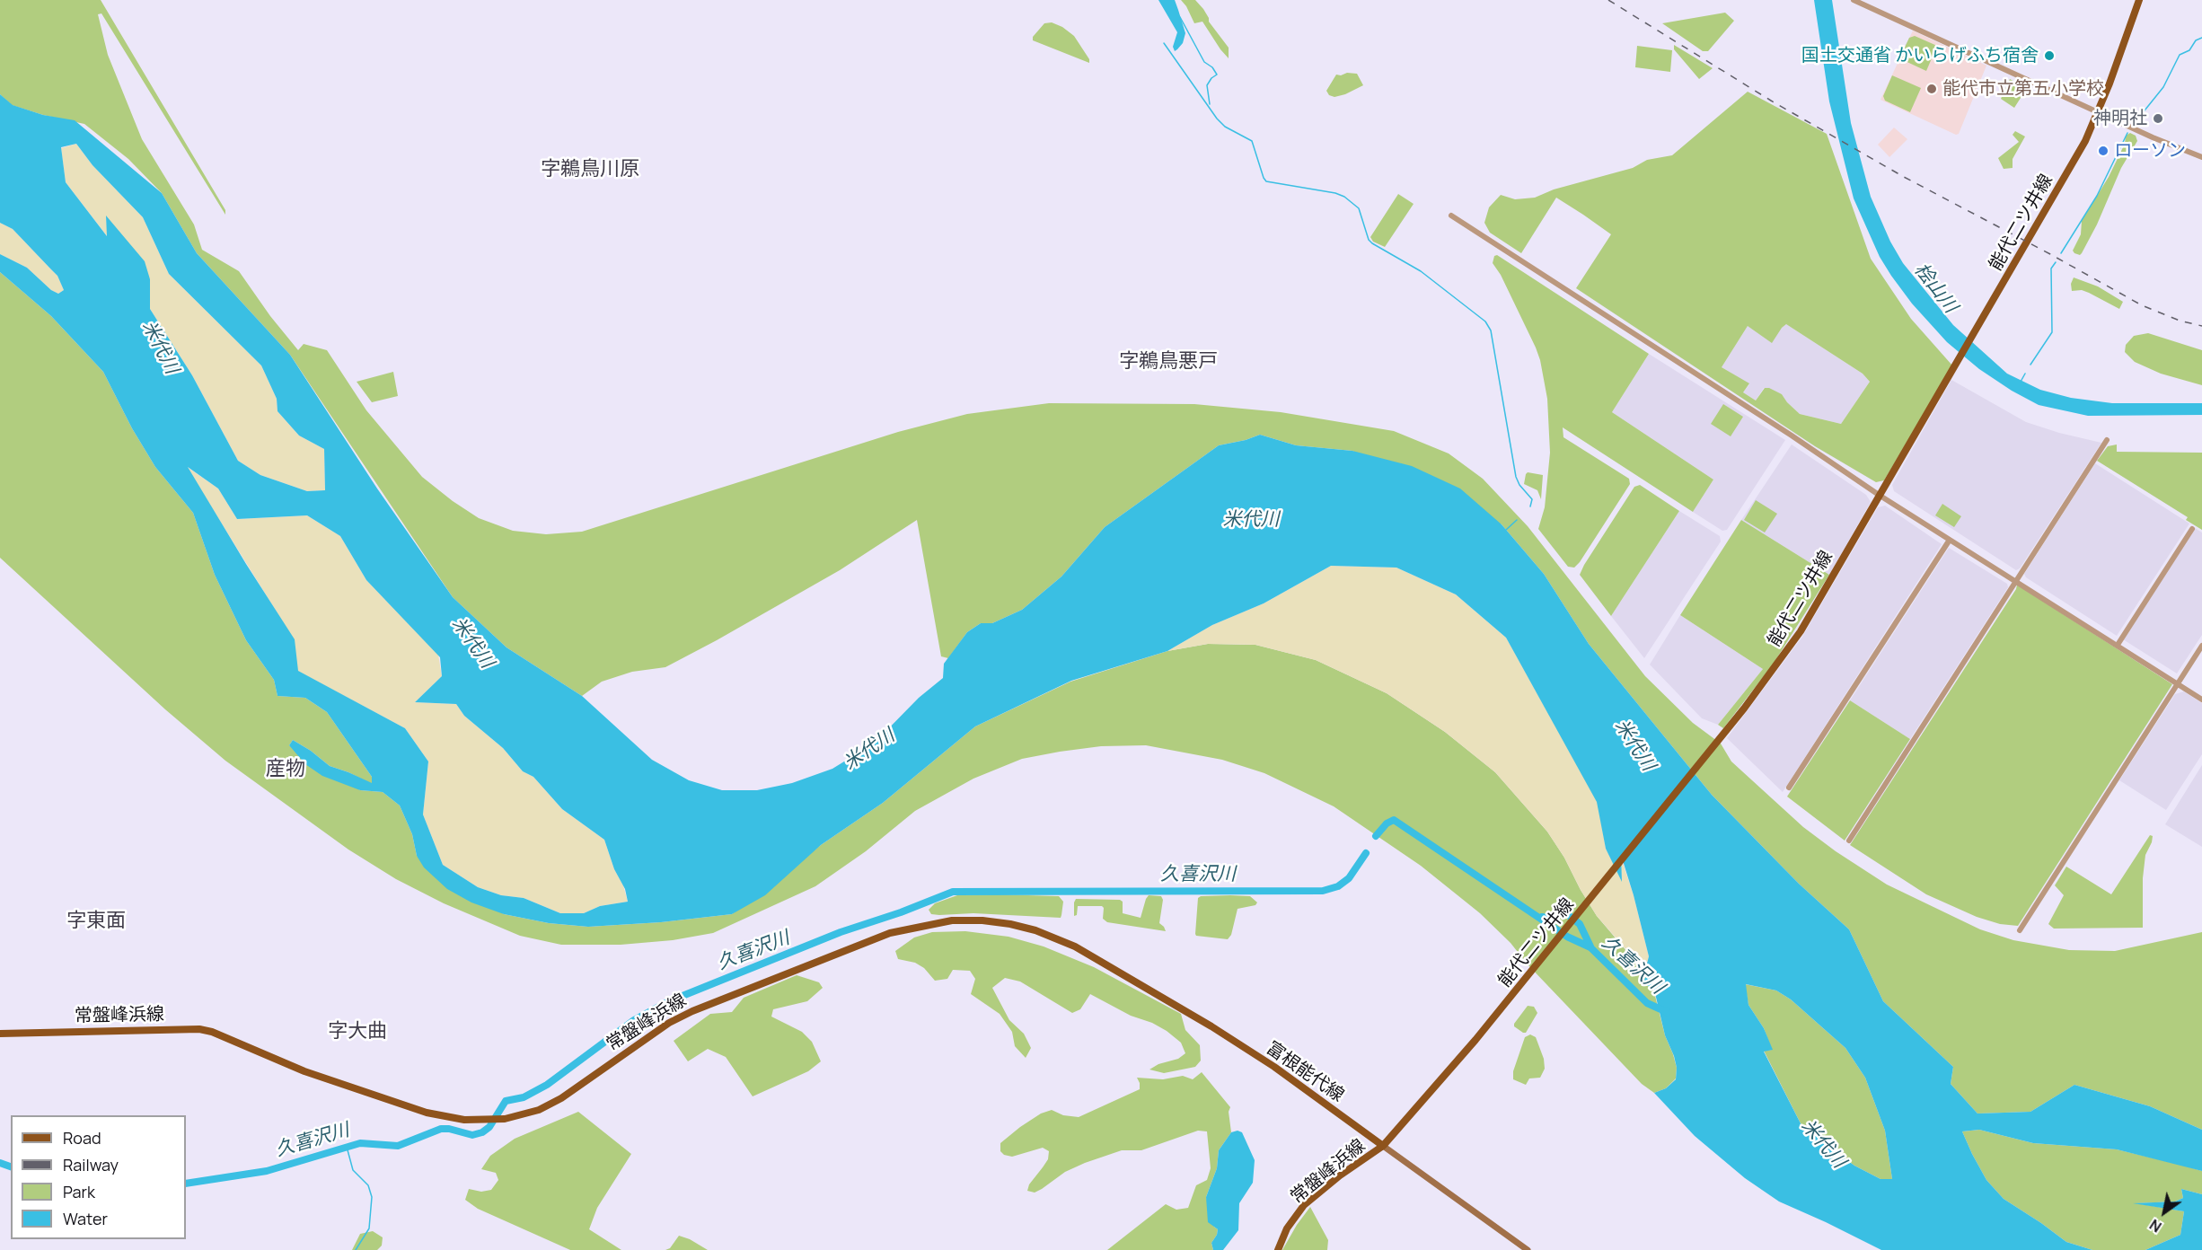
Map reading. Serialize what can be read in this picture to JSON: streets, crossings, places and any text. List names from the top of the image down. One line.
{"streets":{"main road":["能代二ツ井線","常盤峰浜線","富根能代線"]},"crossings":[["能代二ツ井線","常盤峰浜線"],["能代二ツ井線","富根能代線"],["常盤峰浜線","富根能代線"]],"districts":["字鵜鳥川原","字鵜鳥悪戸","産物","字東面","字大曲"],"water":["桧山川","米代川","久喜沢川"],"places":["国土交通省 かいらげふち宿舎","能代市立第五小学校","神明社","ローソン"],"legend":["Road","Railway","Park","Water"],"north":"bottom left"}
